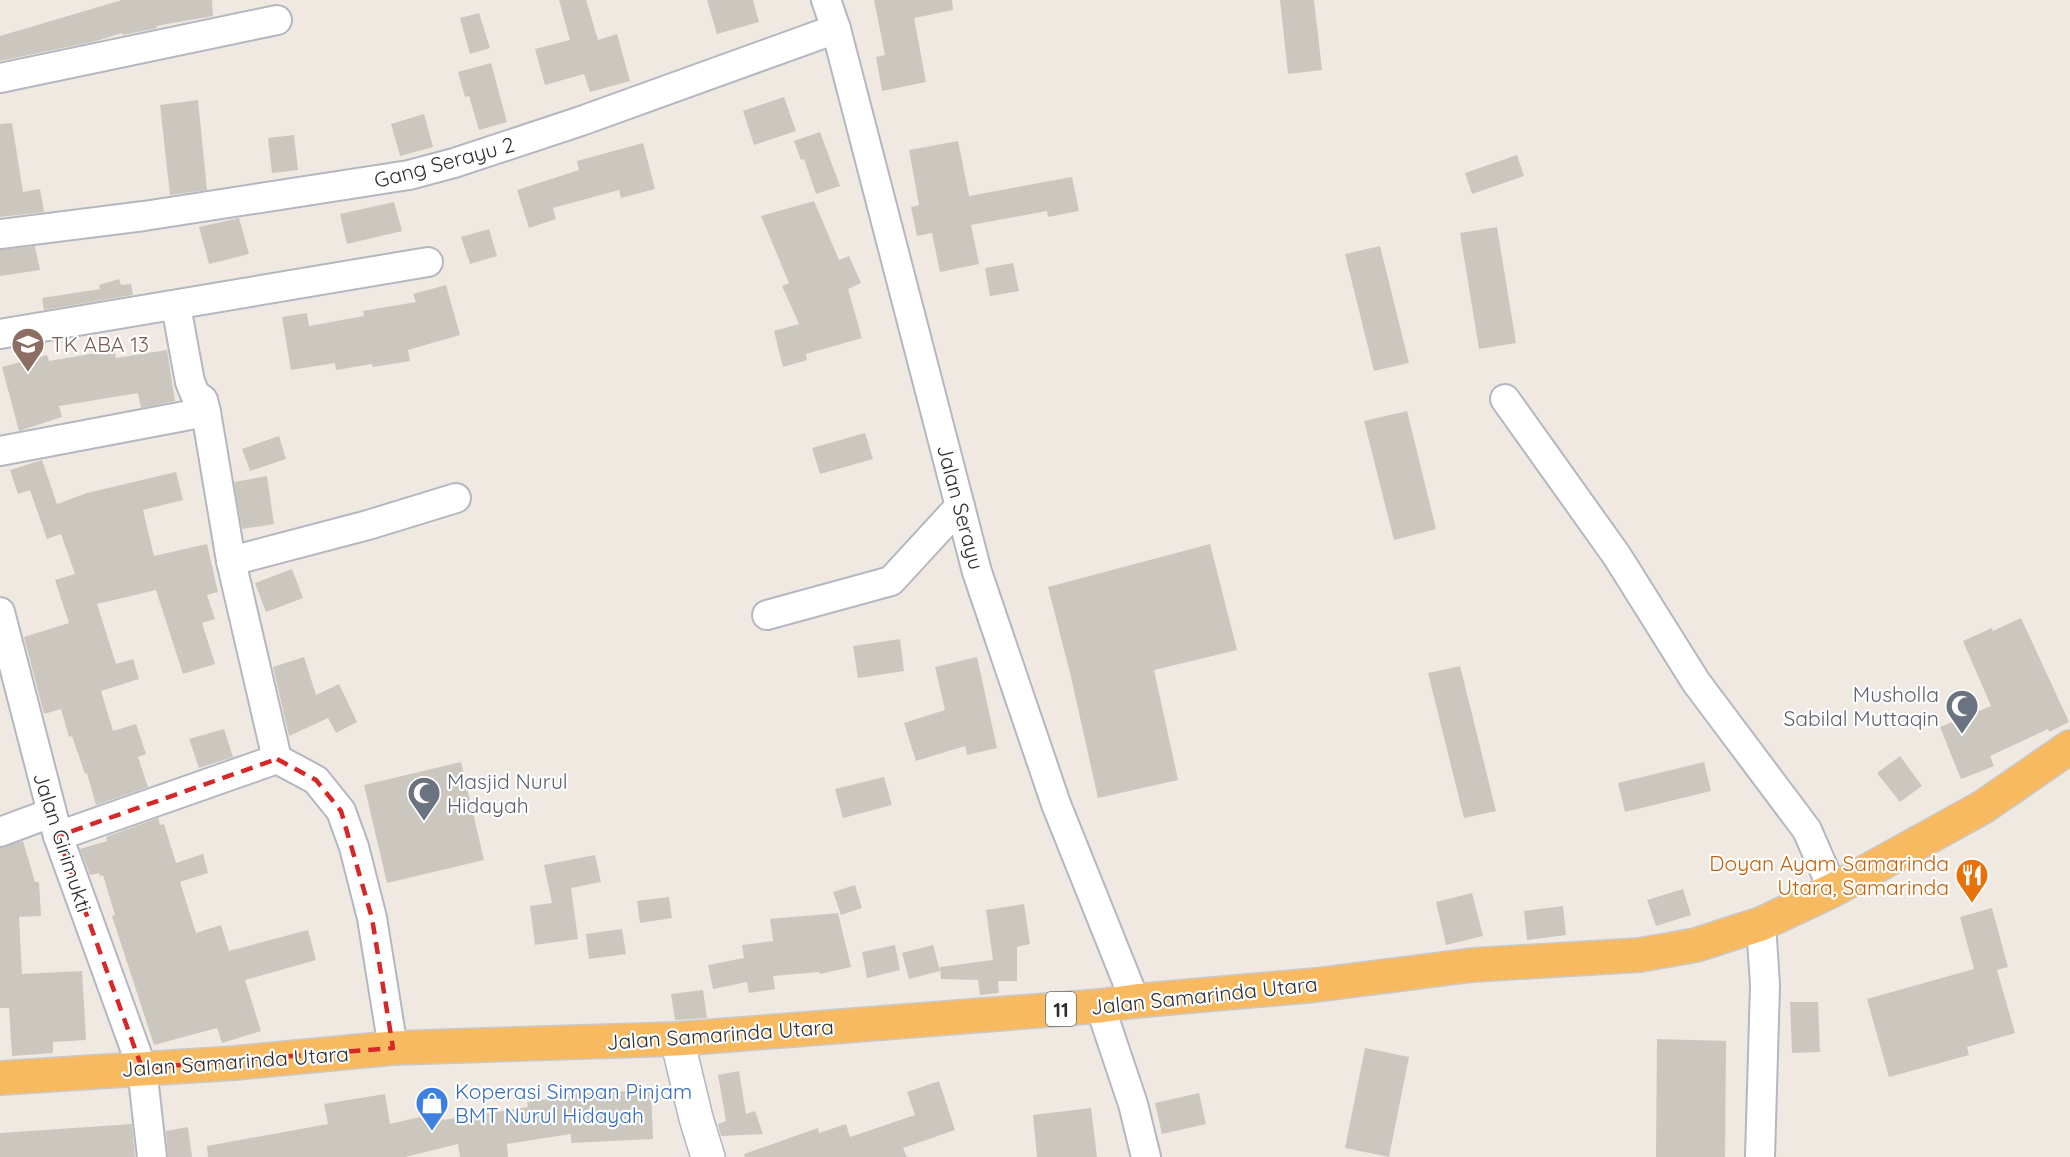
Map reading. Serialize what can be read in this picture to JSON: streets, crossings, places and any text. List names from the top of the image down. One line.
{"streets":{"highway":["Jalan Samarinda Utara","11"],"street":["Gang Serayu 2","Jalan Serayu","Jalan Girimukti"]},"crossings":[["Gang Serayu 2","Jalan Serayu"],["Jalan Serayu","Jalan Samarinda Utara"],["Jalan Girimukti","Jalan Samarinda Utara"]],"places":{"school or university":["TK ABA 13"],"mosque":["Musholla Sabilal Muttaqin","Masjid Nurul Hidayah"],"restaurant":["Doyan Ayam Samarinda Utara, Samarinda"],"shop":["Koperasi Simpan Pinjam BMT Nurul Hidayah"]}}
